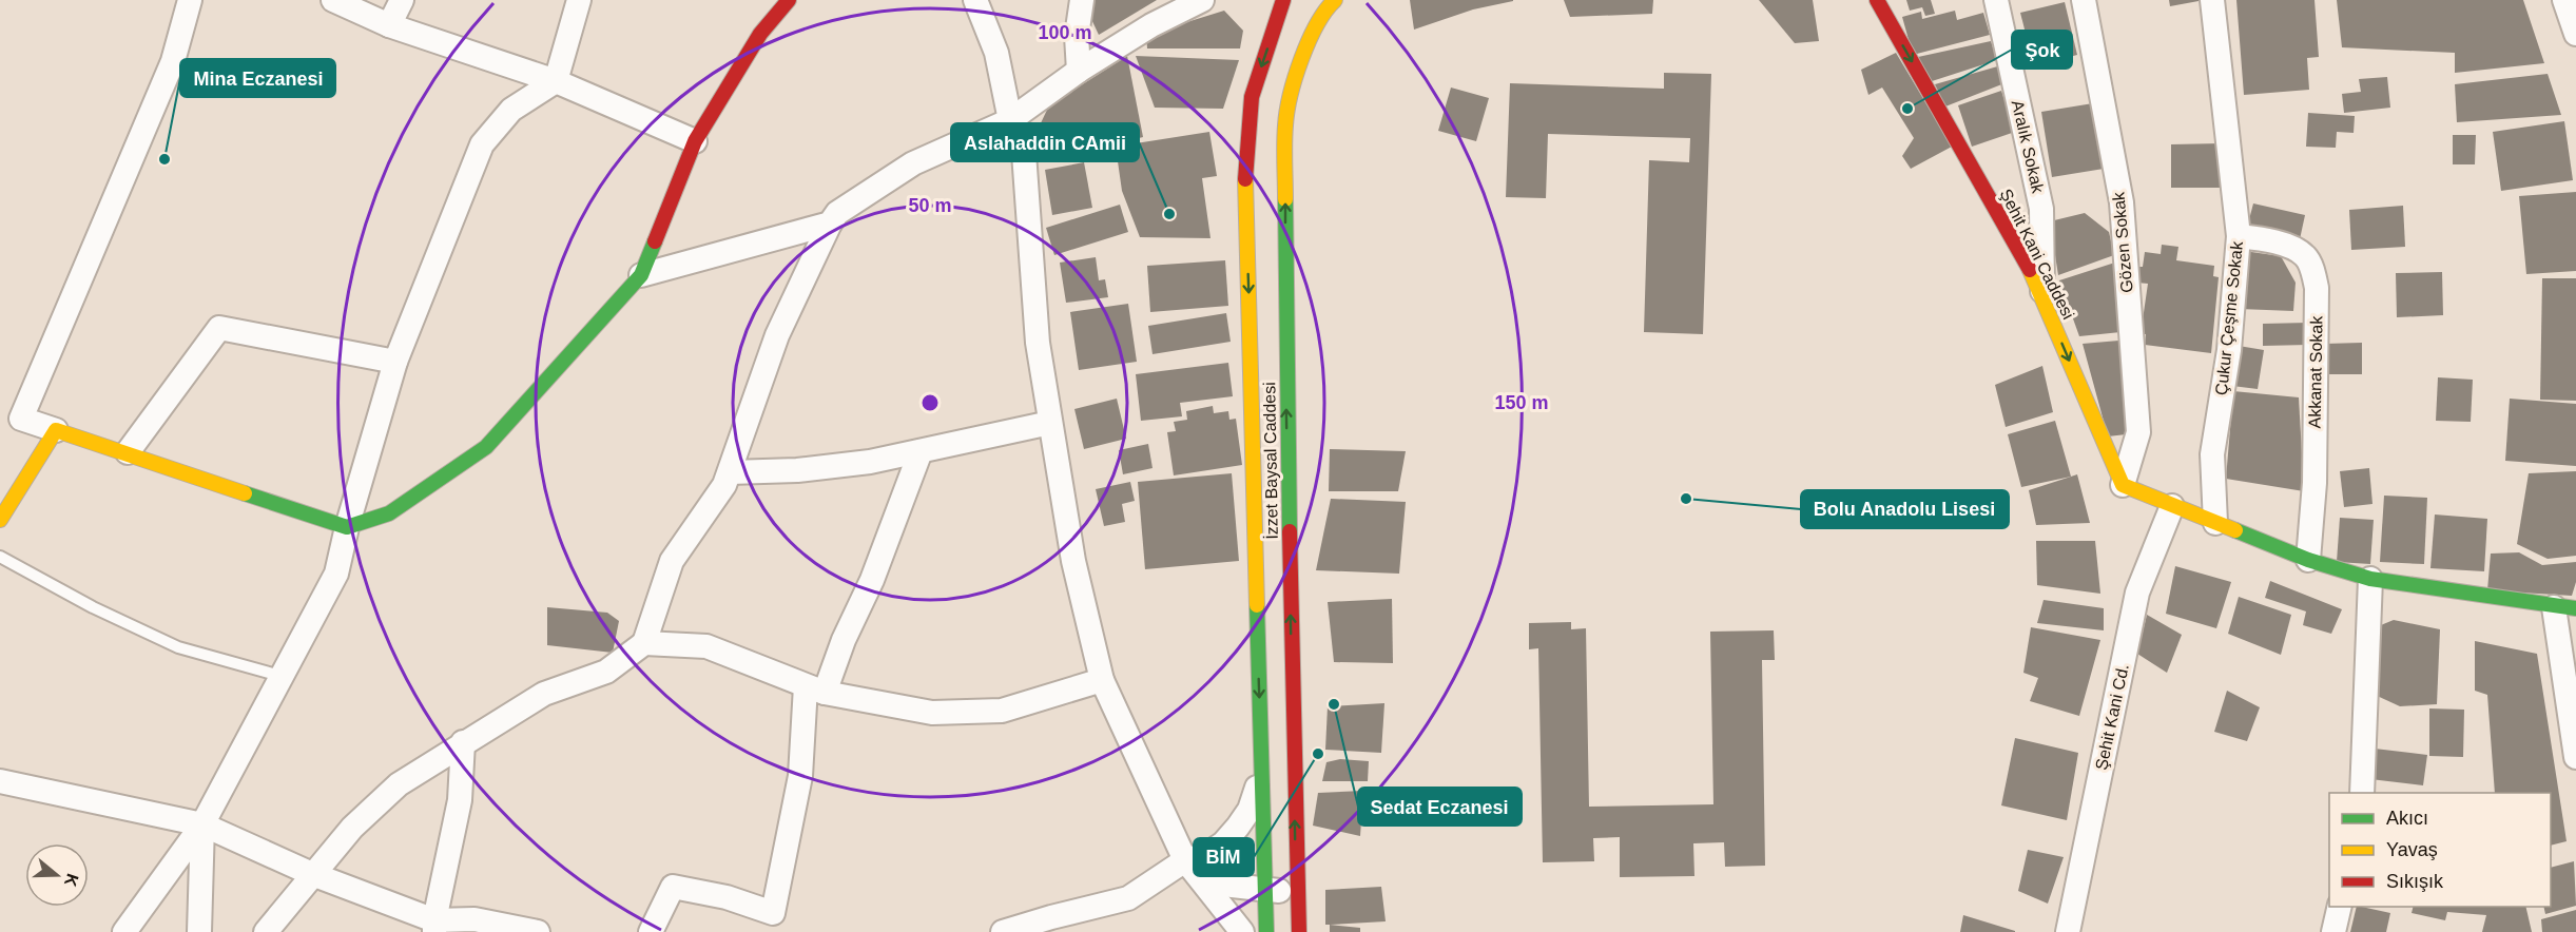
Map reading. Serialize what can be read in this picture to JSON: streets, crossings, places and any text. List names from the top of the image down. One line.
{"streets":{"main road":["Şehit Kani Caddesi","İzzet Baysal Caddesi"],"street":["Aralık Sokak","Gözen Sokak","Çukur Çeşme Sokak","Akkanat Sokak","Şehit Kani Cd."]},"crossings":[["Aralık Sokak","Şehit Kani Caddesi"],["Gözen Sokak","Şehit Kani Caddesi"],["Çukur Çeşme Sokak","Akkanat Sokak"]],"one_way":["Şehit Kani Caddesi"],"places":["Şok","Mina Eczanesi","Aslahaddin CAmii","Bolu Anadolu Lisesi","Sedat Eczanesi","BİM"],"legend":["Akıcı","Yavaş","Sıkışık"],"north":"right","rings":["100 m","50 m","150 m"]}
